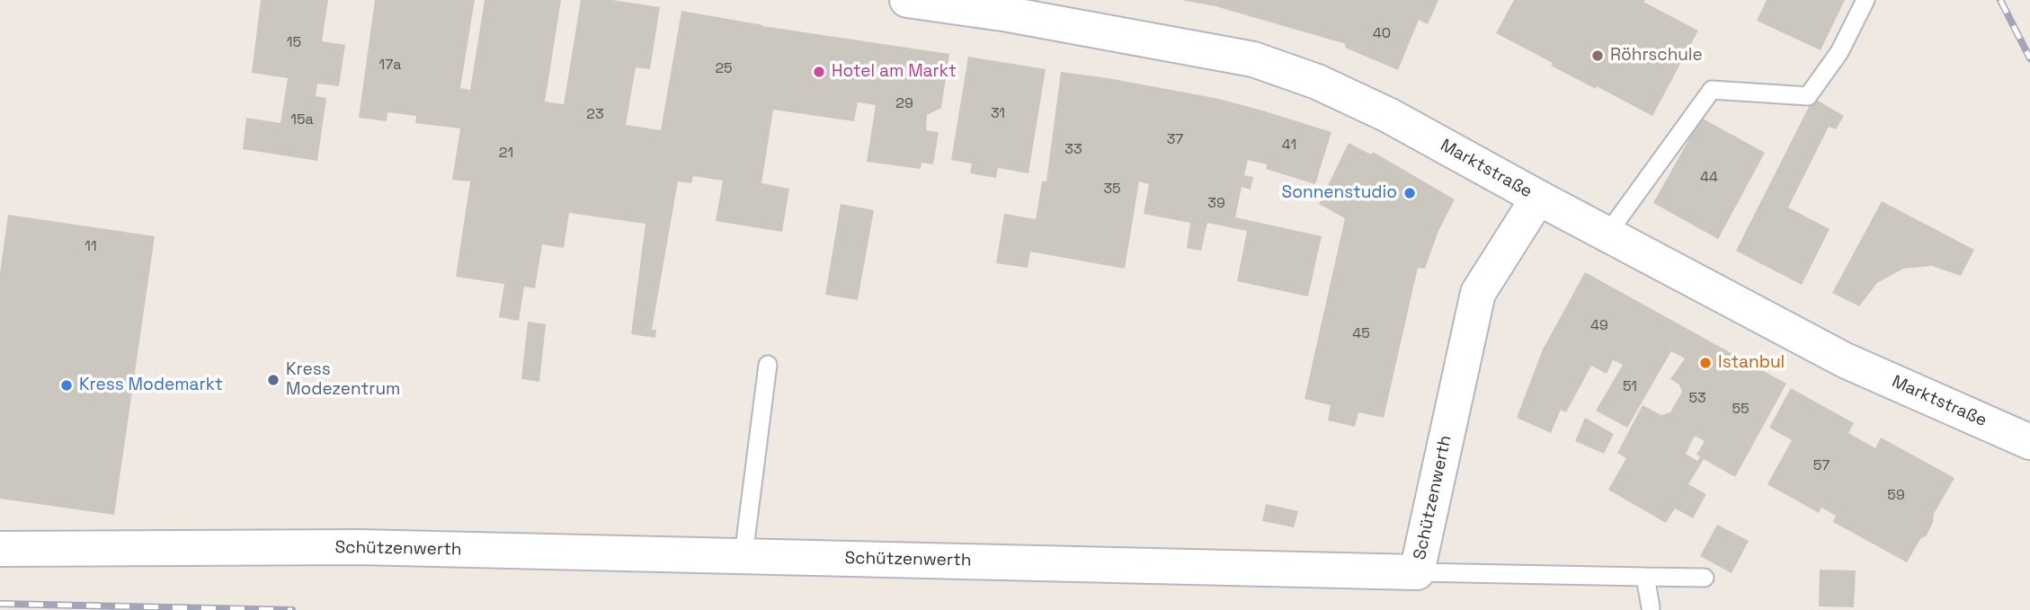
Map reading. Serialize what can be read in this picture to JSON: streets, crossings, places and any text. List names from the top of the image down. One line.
{"streets":{"street":["Marktstraße","Schützenwerth"]},"crossings":[["Marktstraße","Schützenwerth"]],"places":["Röhrschule","Hotel am Markt","Sonnenstudio","Istanbul","Kress Modezentrum","Kress Modemarkt"],"house_numbers":["40","15","17a","25","29","31","23","15a","37","41","33","21","44","35","39","11","49","45","51","53","55","57","59"]}
